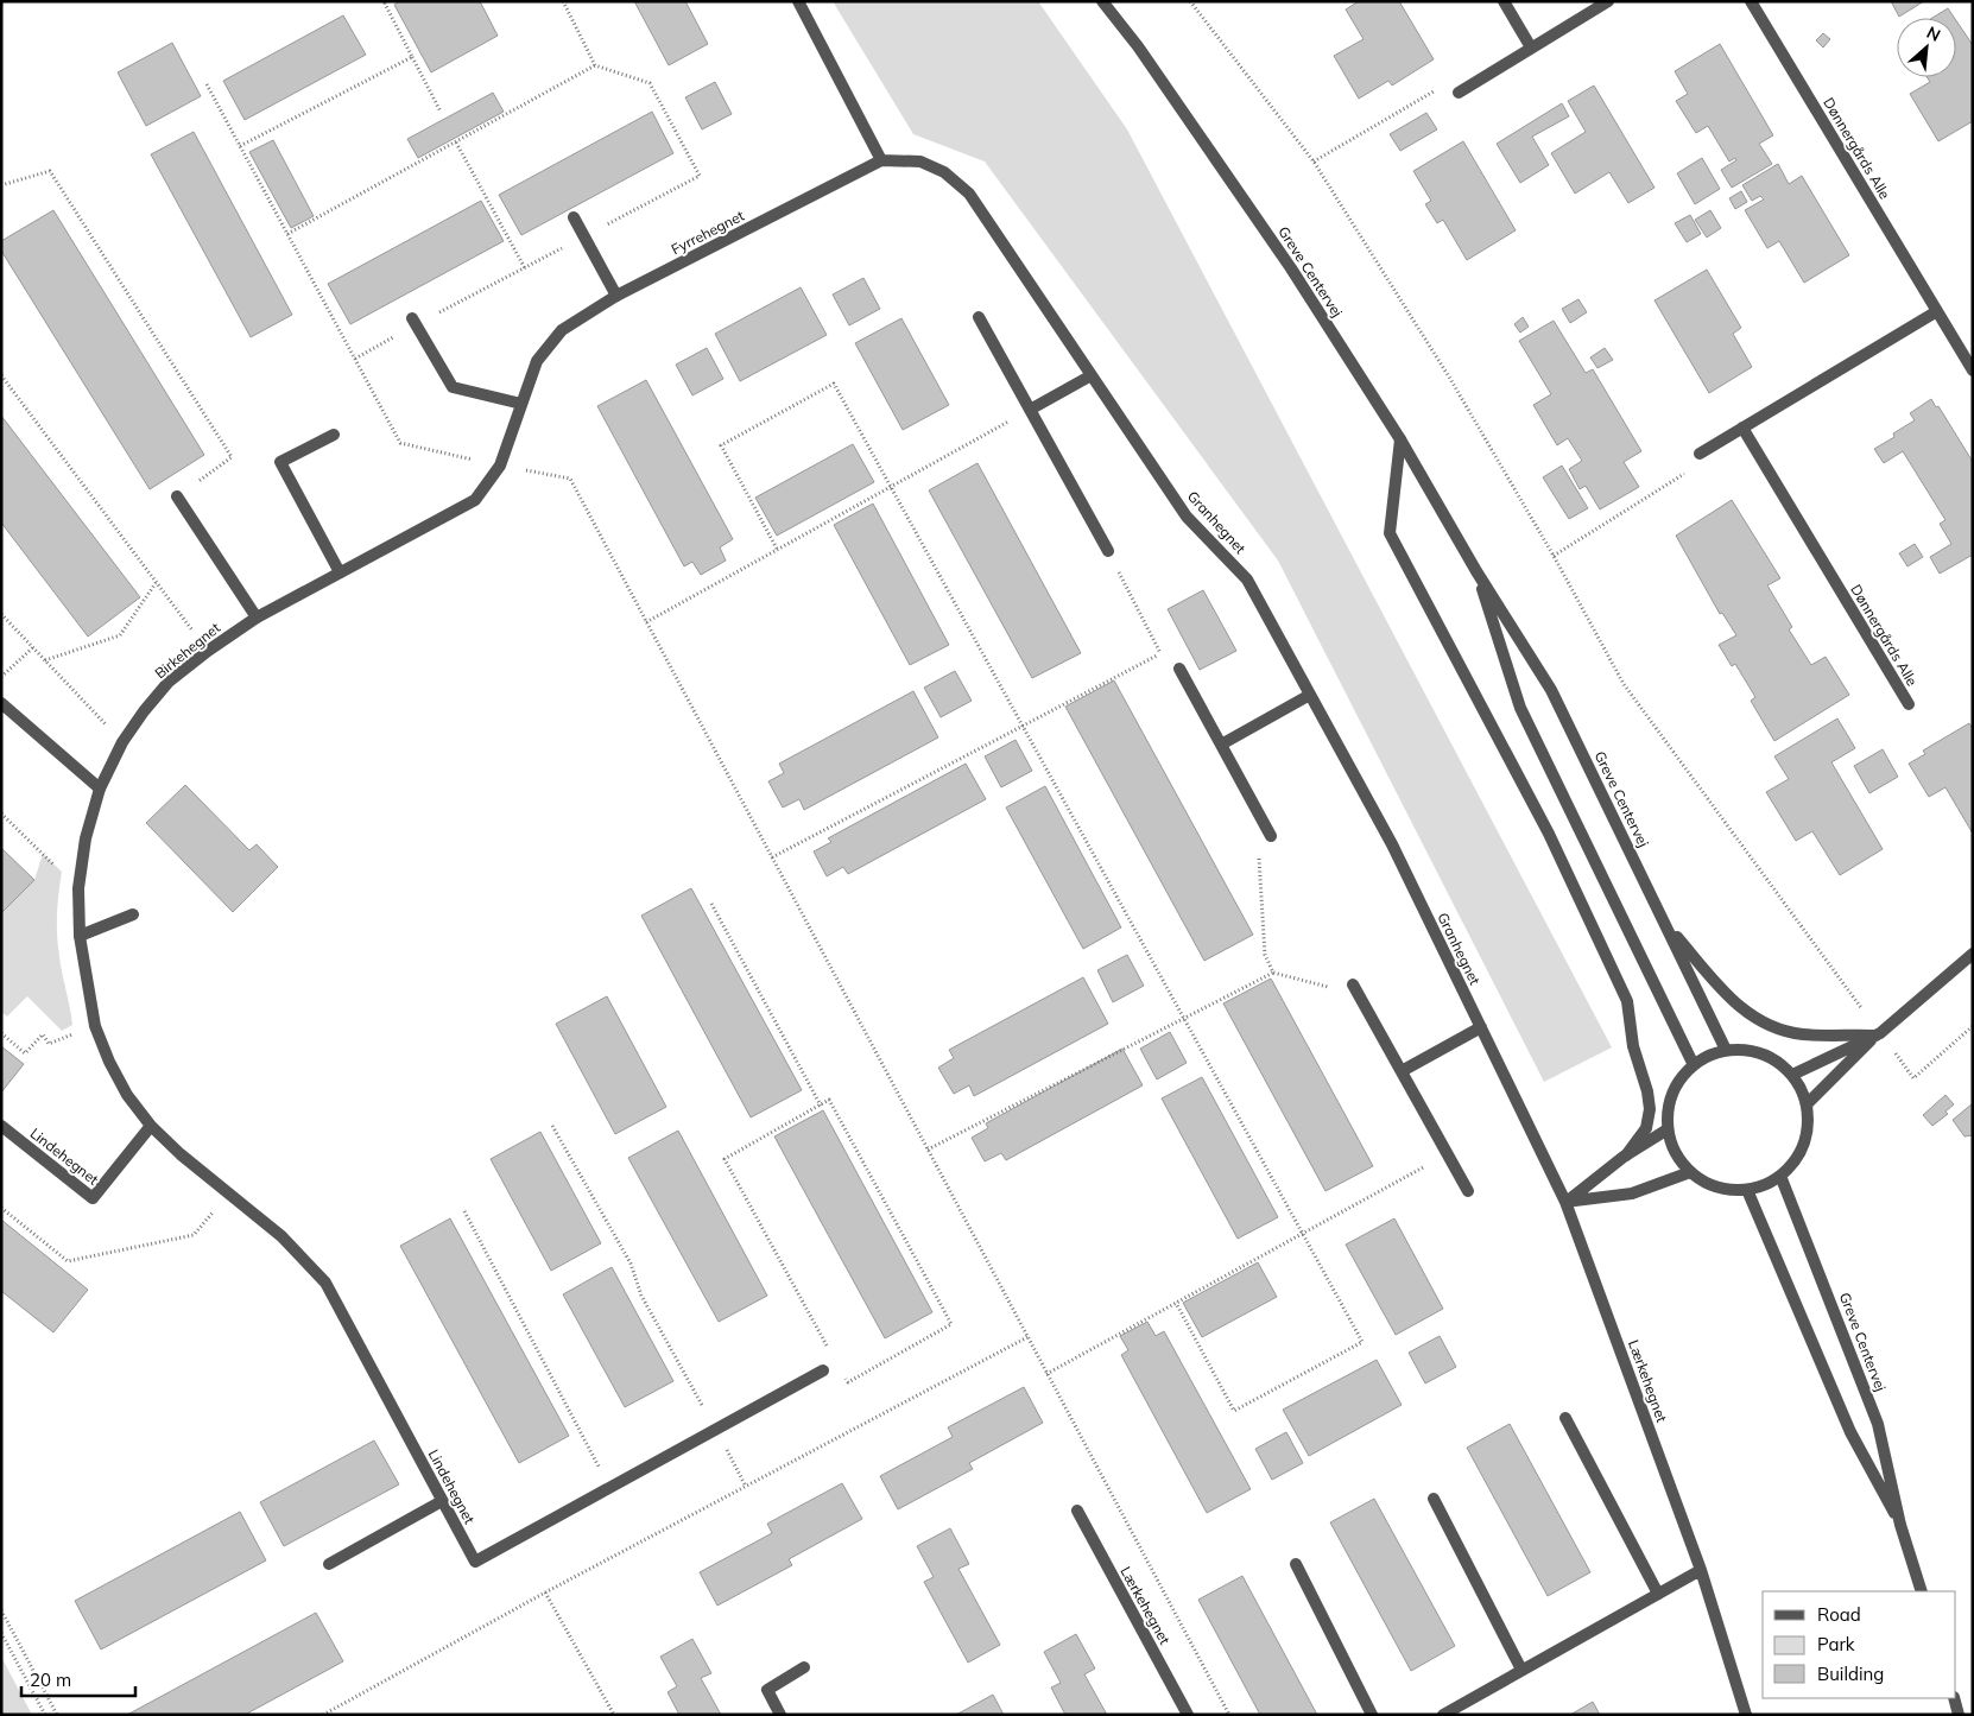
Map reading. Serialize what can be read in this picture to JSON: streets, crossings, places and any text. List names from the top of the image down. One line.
{"streets":{"street":["Dønnergårds Alle","Fyrrehegnet","Greve Centervej","Granhegnet","Birkehegnet","Lindehegnet","Lærkehegnet"]},"crossings":[["Fyrrehegnet","Granhegnet"],["Fyrrehegnet","Birkehegnet"],["Granhegnet","Lærkehegnet"],["Birkehegnet","Lindehegnet"]],"legend":["Road","Park","Building"],"scale_bar":"20 m","north":"top right"}
